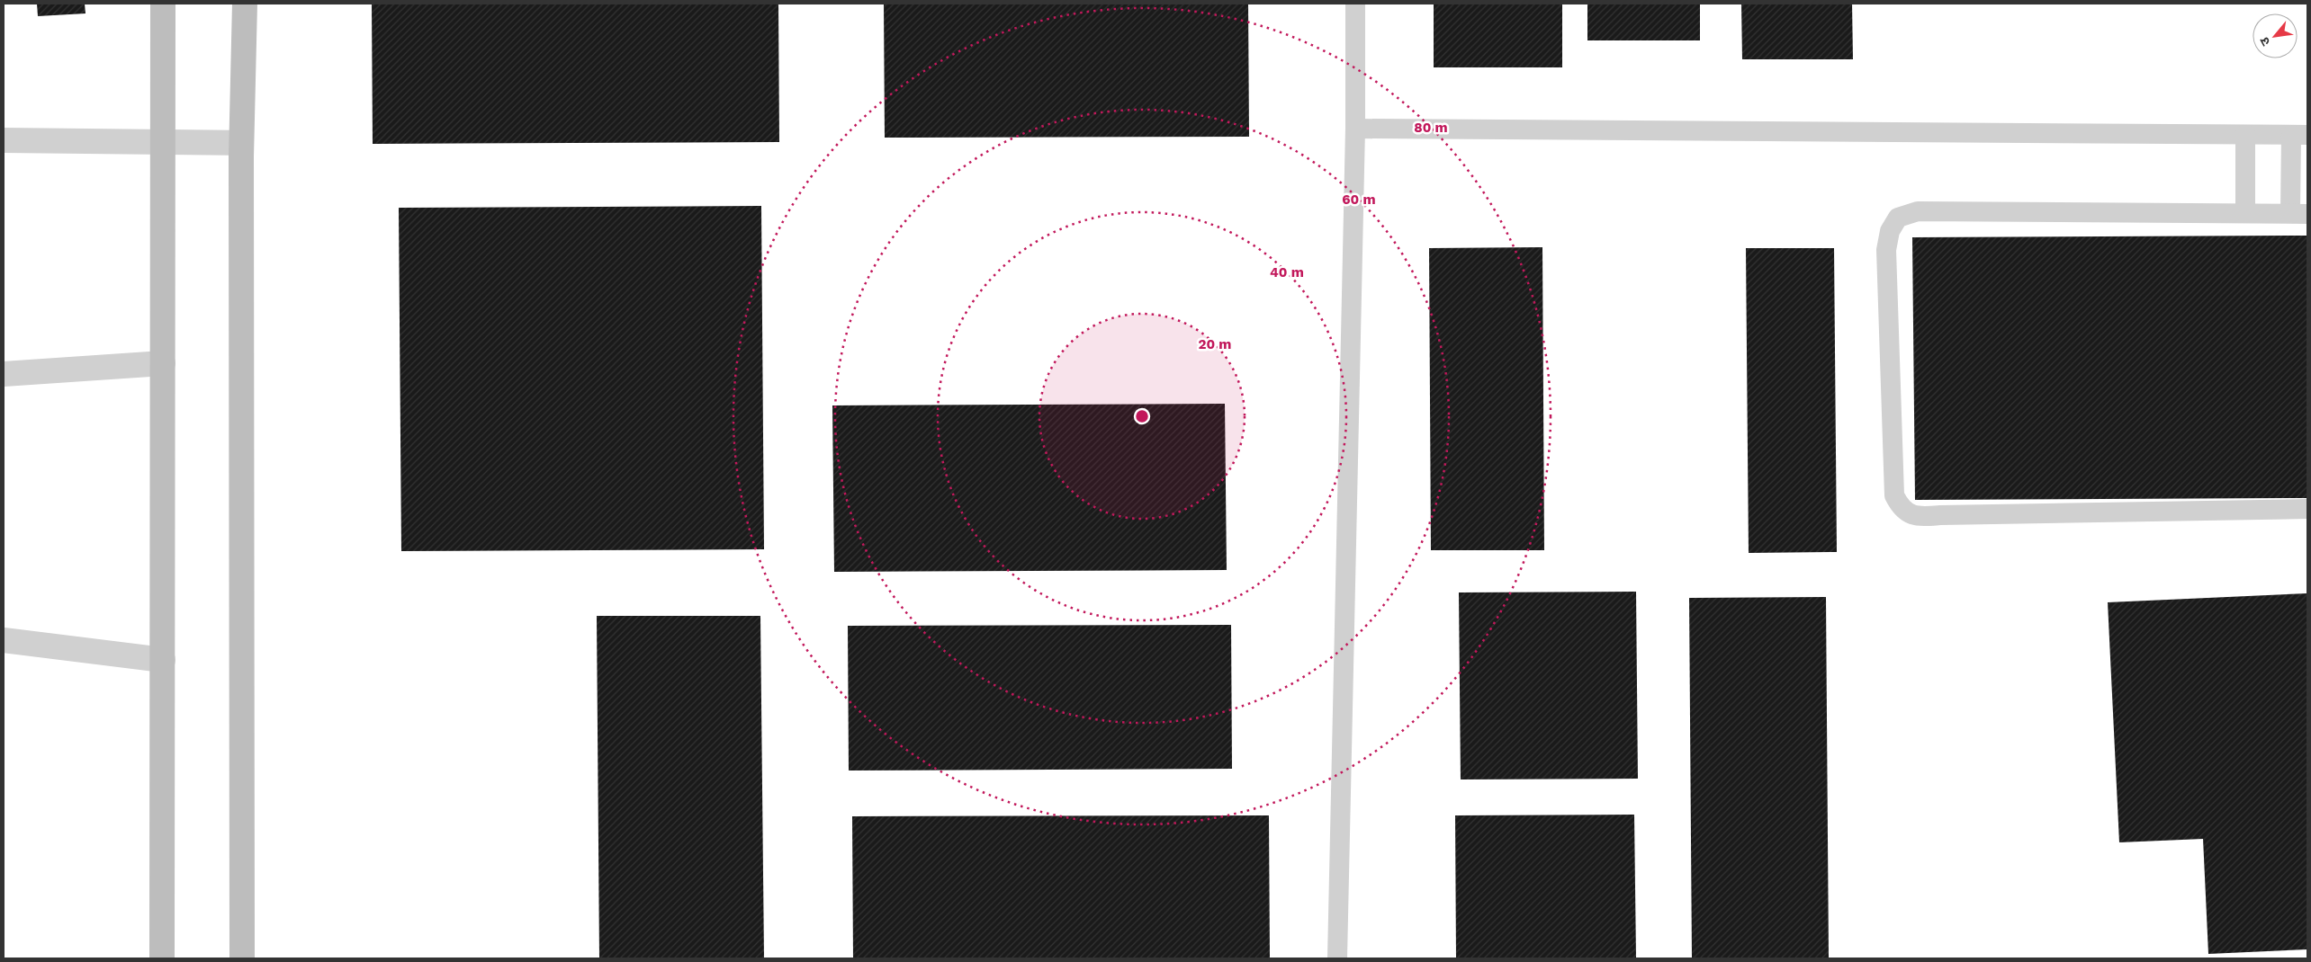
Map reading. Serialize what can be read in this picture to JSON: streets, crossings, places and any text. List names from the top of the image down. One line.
{"north":"bottom left","rings":["80 m","60 m","40 m","20 m"]}
